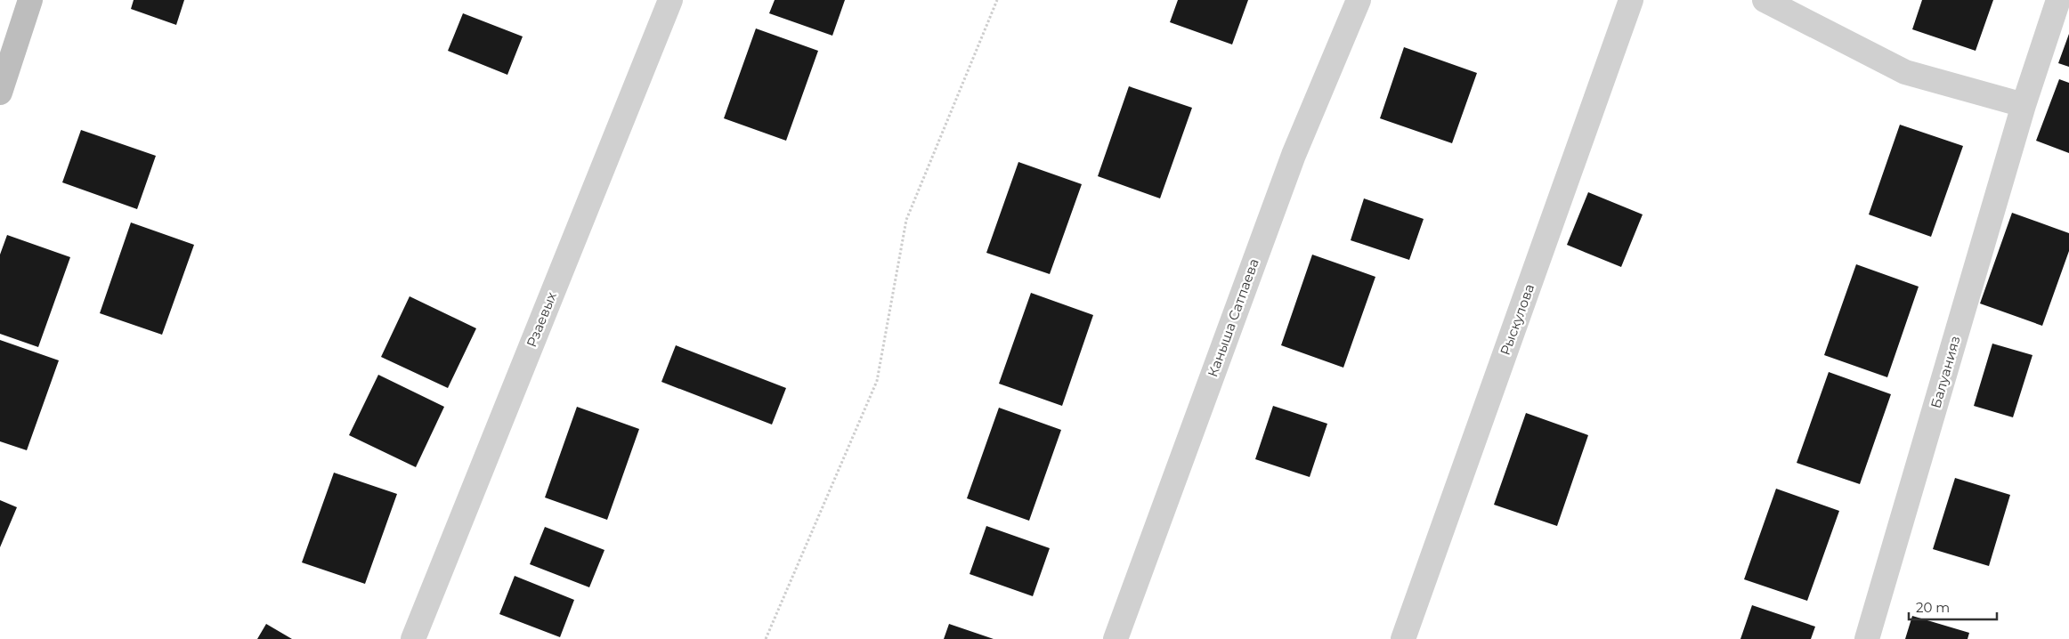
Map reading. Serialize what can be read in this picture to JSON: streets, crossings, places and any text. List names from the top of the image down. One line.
{"streets":{"street":["Каныша Сатпаева","Рзаевых","Рыскулова","Балуанияз"]},"scale_bar":"20 m"}
